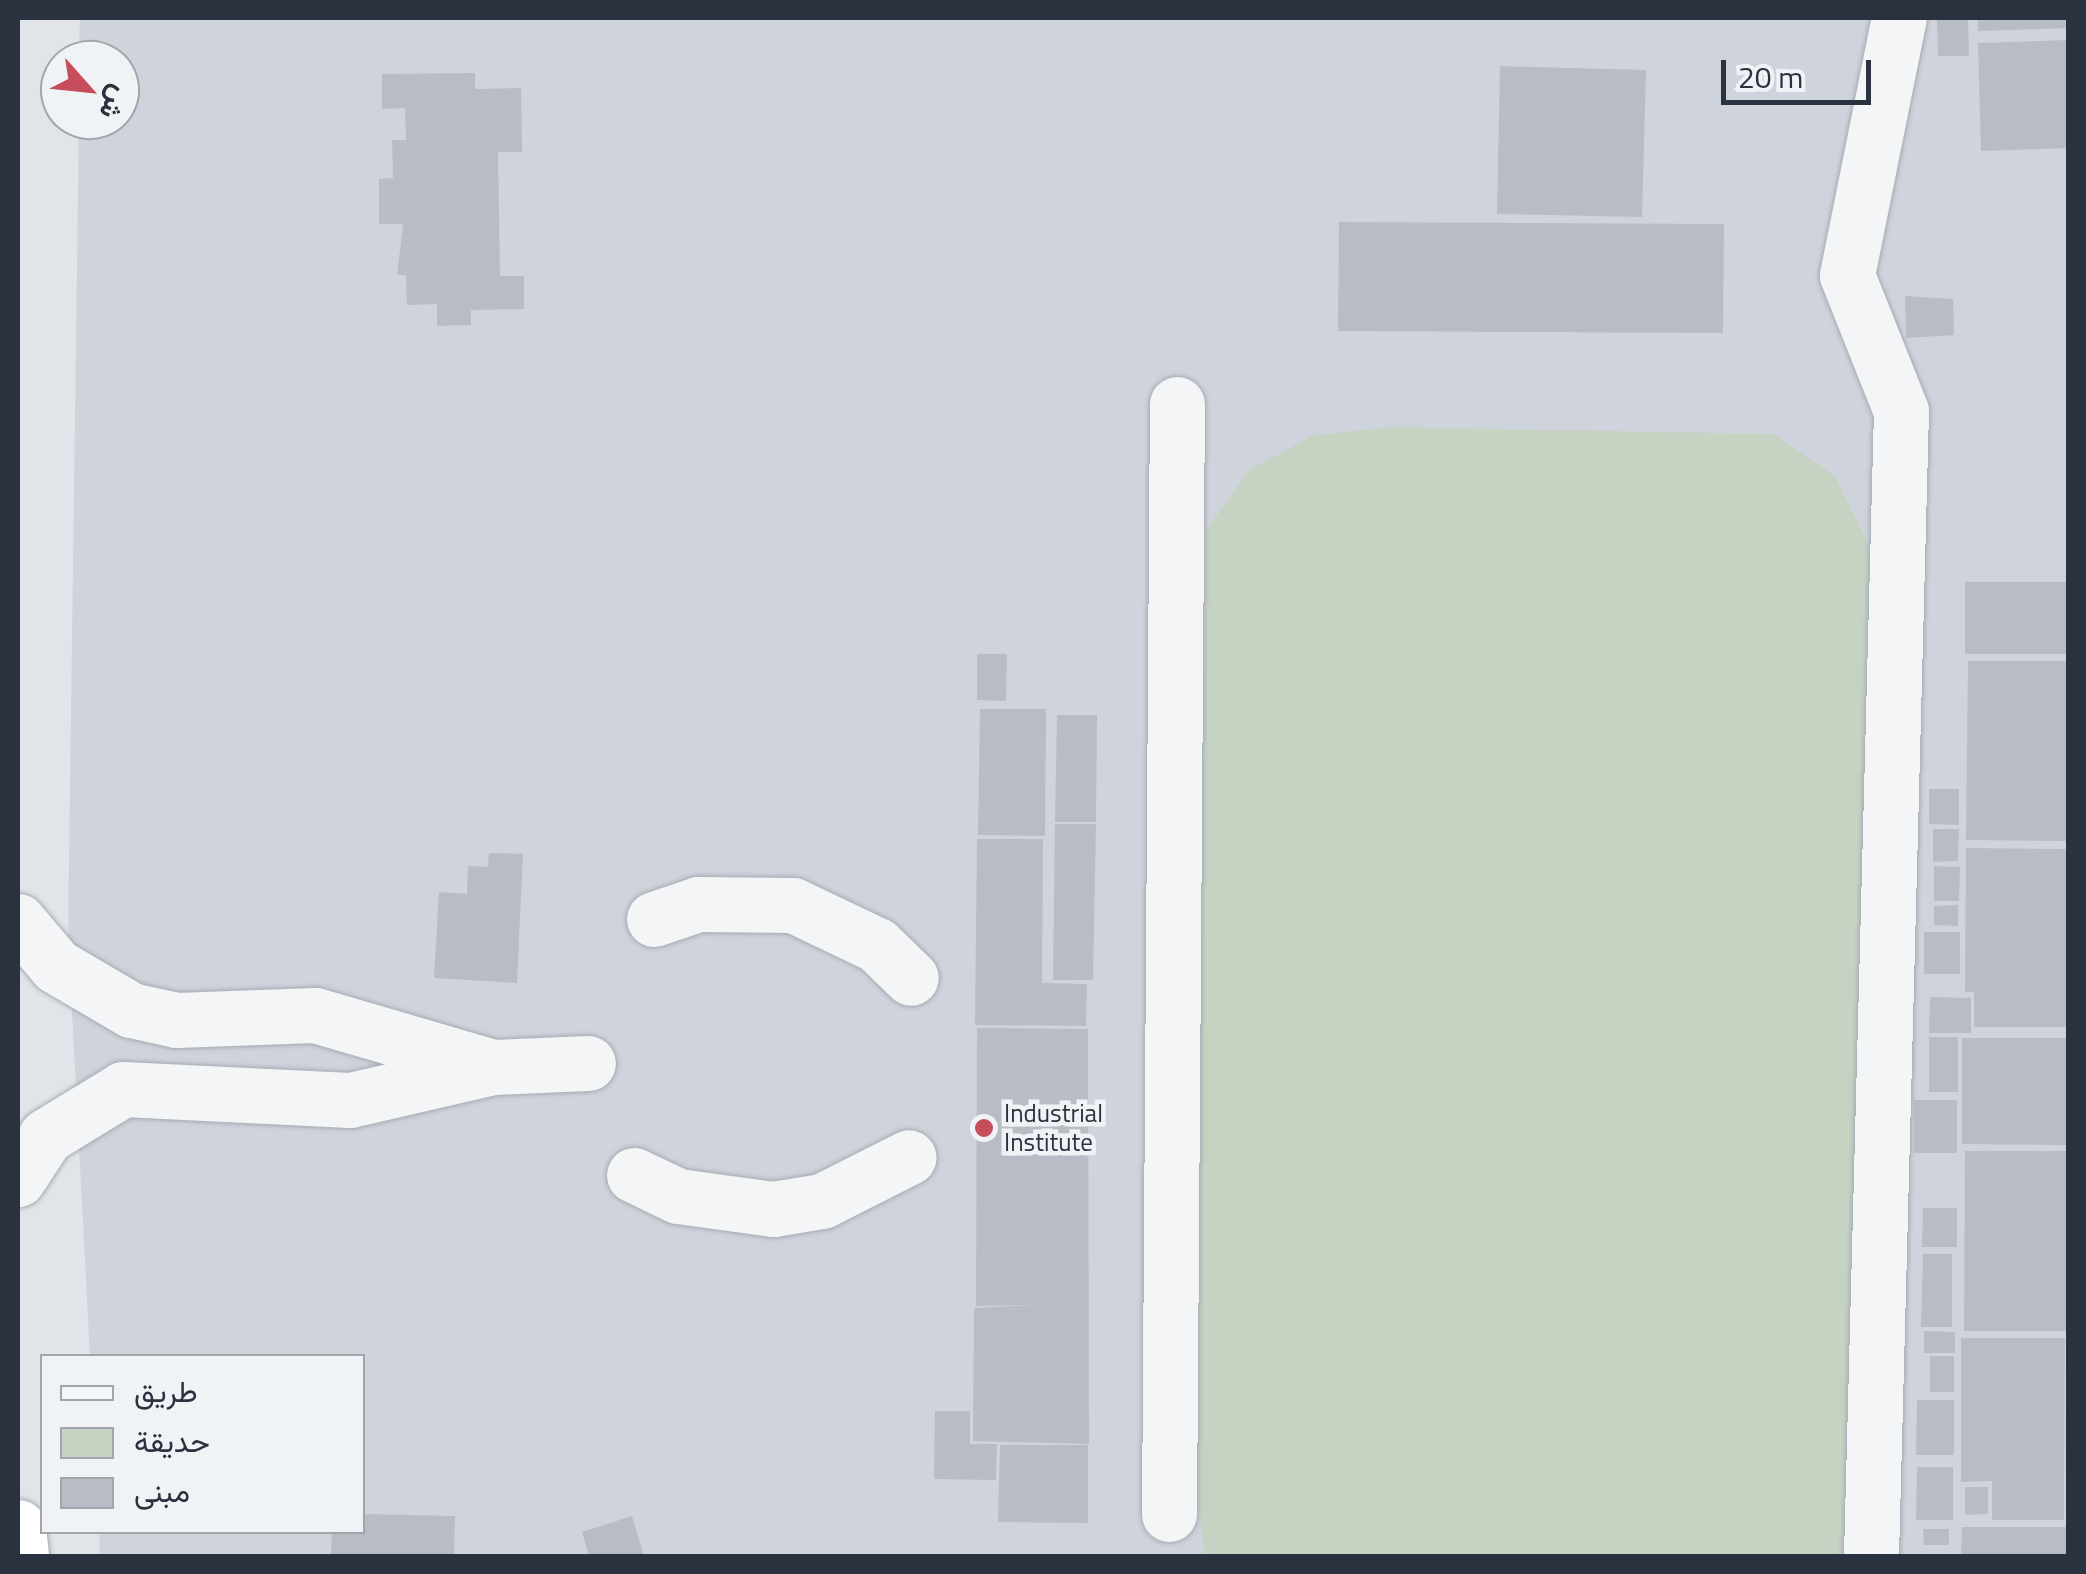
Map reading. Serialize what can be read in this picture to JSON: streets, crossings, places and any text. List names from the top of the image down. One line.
{"places":["Industrial Institute"],"legend":["طريق","حديقة","مبنى"],"scale_bar":"20 m","north":"bottom right"}
